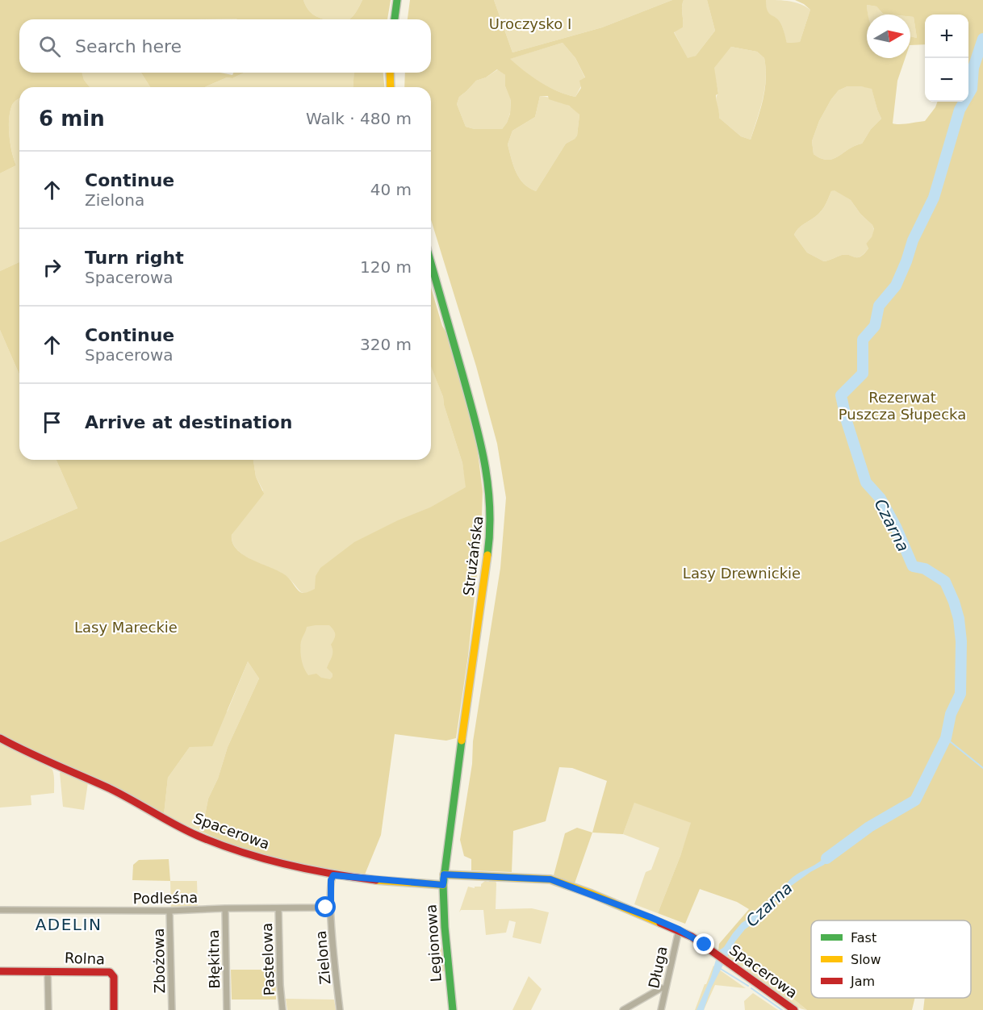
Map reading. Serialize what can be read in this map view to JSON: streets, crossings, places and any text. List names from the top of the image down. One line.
{"streets":{"street":["Strużańska","Spacerowa","Podleśna","Legionowa","Zielona","Rolna","Błękitna","Pastelowa","Zbożowa","Długa"]},"crossings":[["Strużańska","Spacerowa"],["Strużańska","Legionowa"],["Spacerowa","Legionowa"],["Spacerowa","Zielona"],["Spacerowa","Długa"],["Podleśna","Zielona"],["Podleśna","Błękitna"],["Podleśna","Pastelowa"],["Podleśna","Zbożowa"]],"districts":["ADELIN"],"water":["Czarna"],"parks":["Uroczysko I","Rezerwat Puszcza Słupecka","Lasy Drewnickie","Lasy Mareckie"],"legend":["Fast","Slow","Jam"],"north":"right","page":{"map_buttons":["+","−"],"search":"Search here","heading":["6 min","Walk · 480 m"],"list":[["Continue","Zielona","40 m"],["Turn right","Spacerowa","120 m"],["Continue","Spacerowa","320 m"],"Arrive at destination"]}}
